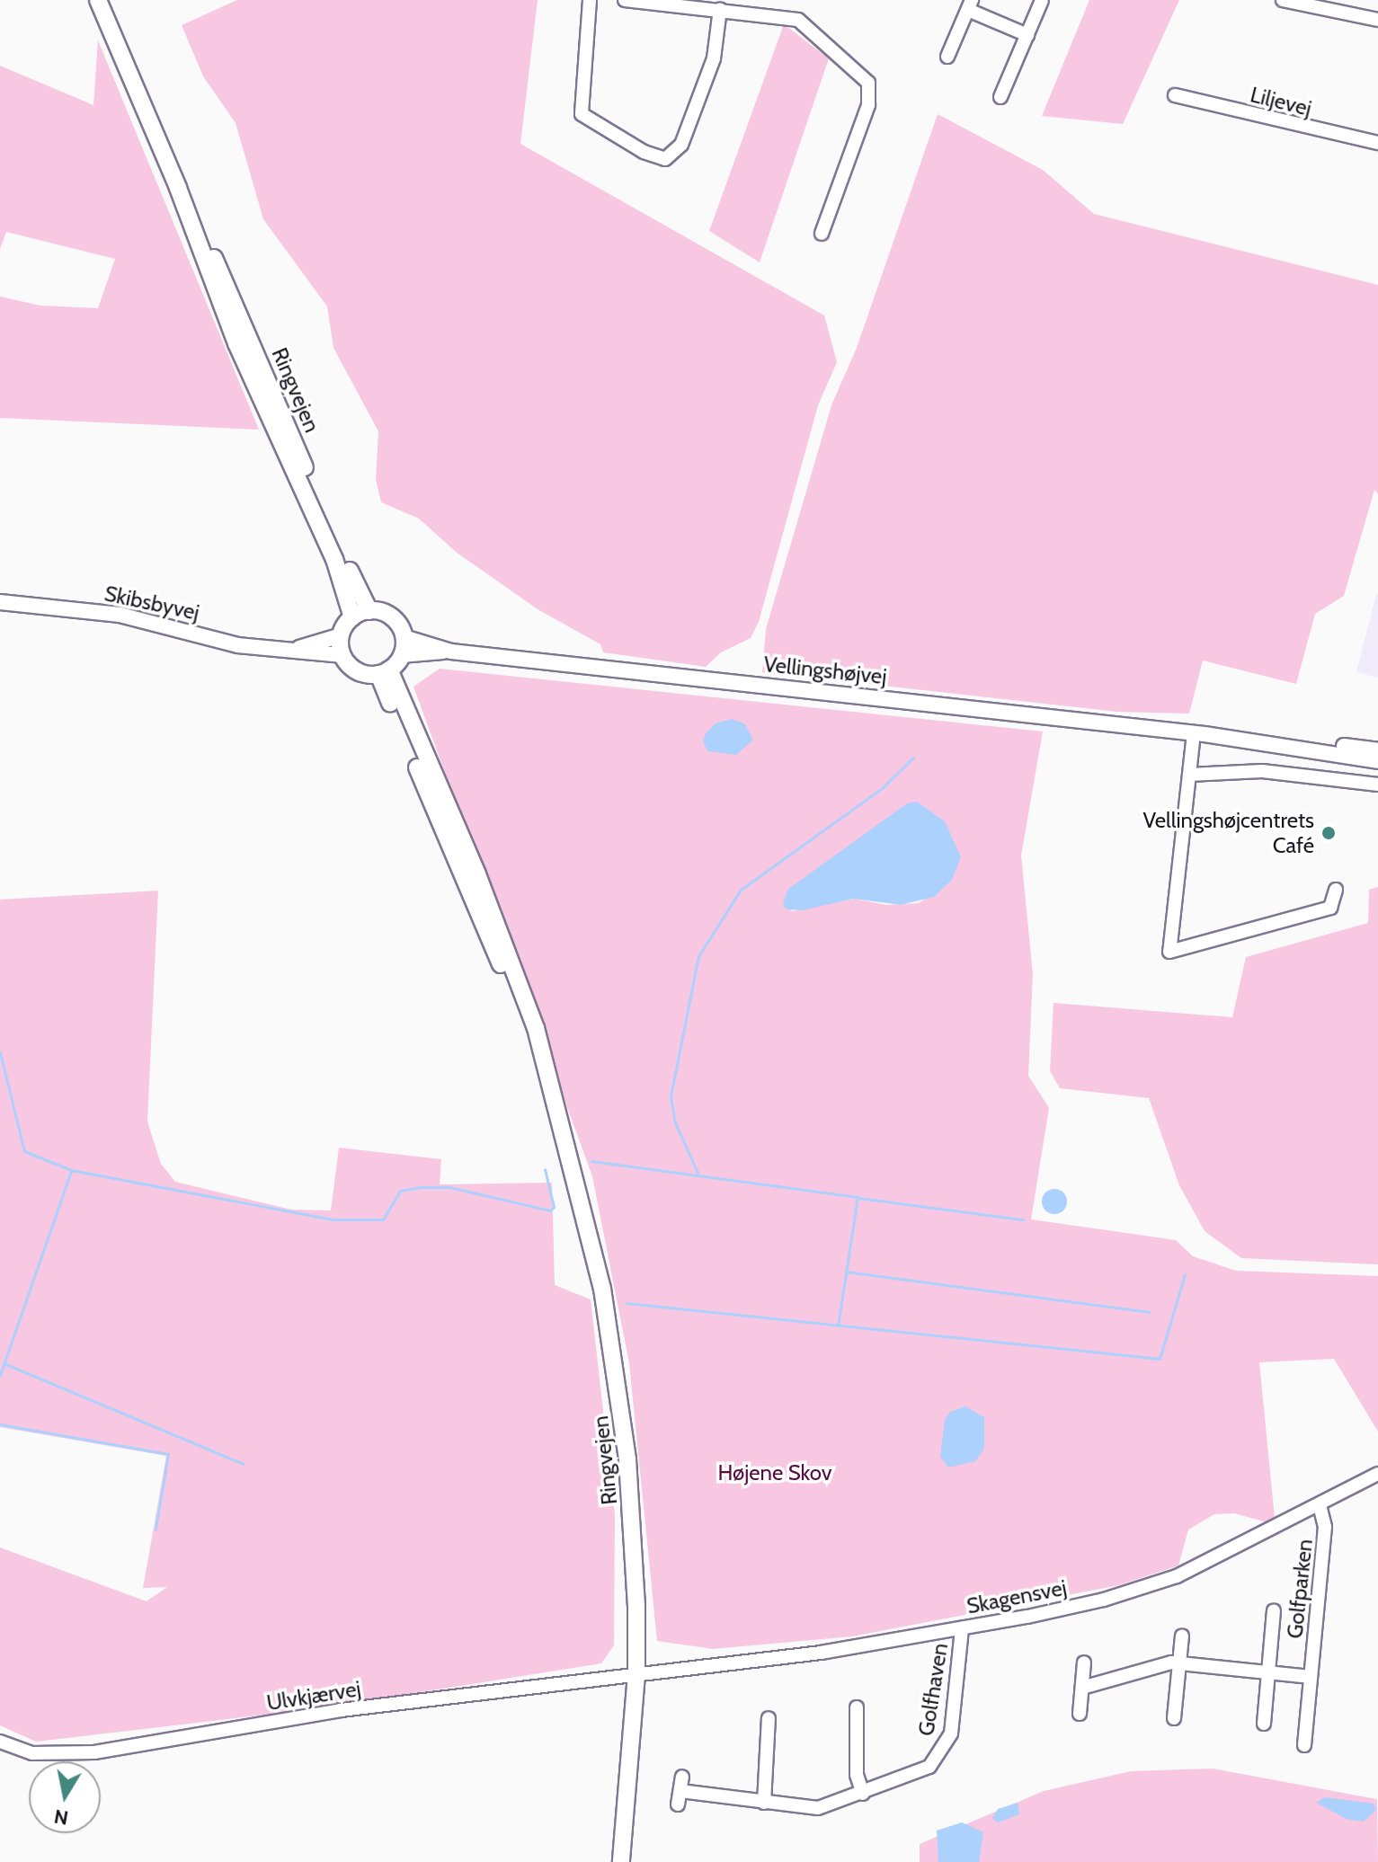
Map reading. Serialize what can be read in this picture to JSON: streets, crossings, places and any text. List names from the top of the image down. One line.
{"streets":{"main road":["Ringvejen"],"street":["Liljevej","Skibsbyvej","Vellingshøjvej","Golfparken","Skagensvej","Golfhaven","Ulvkjærvej"]},"crossings":[["Ringvejen","Skibsbyvej"],["Ringvejen","Vellingshøjvej"],["Ringvejen","Skagensvej"],["Ringvejen","Ulvkjærvej"],["Skibsbyvej","Vellingshøjvej"],["Golfparken","Skagensvej"],["Skagensvej","Golfhaven"],["Skagensvej","Ulvkjærvej"]],"parks":["Højene Skov"],"places":["Vellingshøjcentrets Café"],"north":"bottom"}
